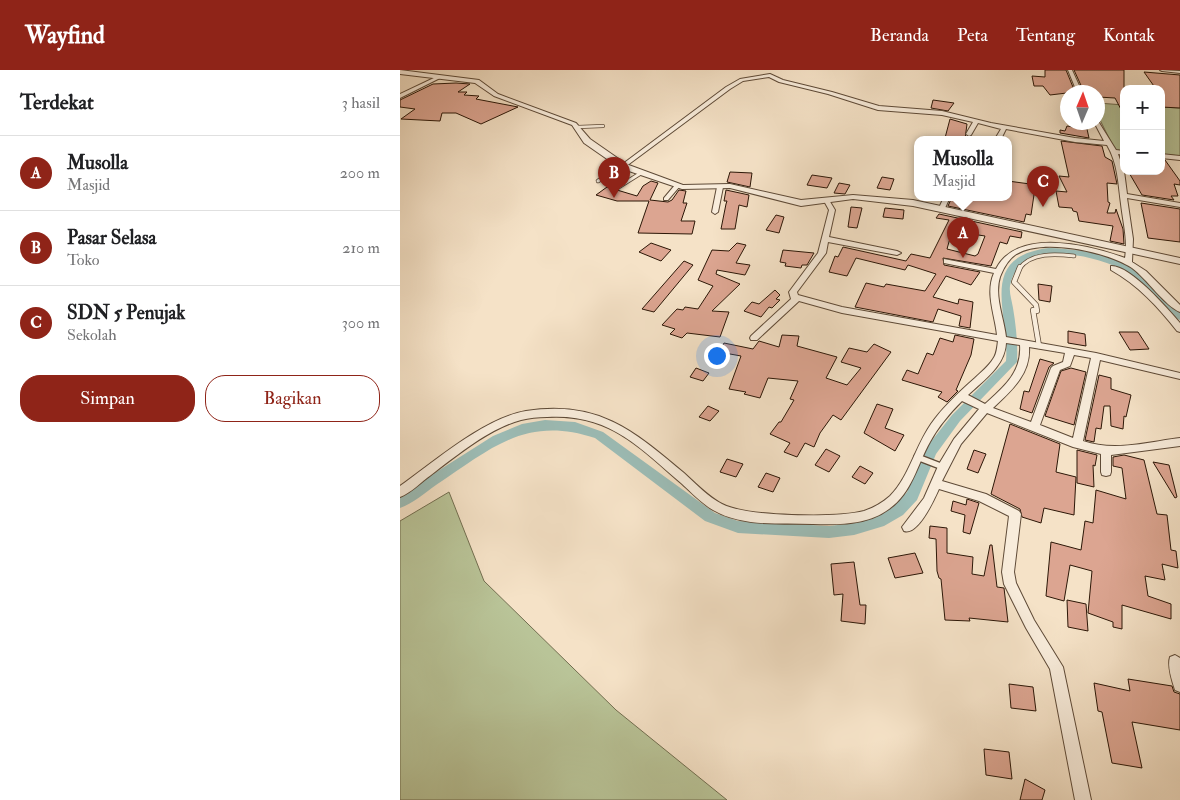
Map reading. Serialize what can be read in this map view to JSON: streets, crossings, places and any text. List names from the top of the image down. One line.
{"north":"top","page":{"header":"Wayfind","nav":["Beranda","Peta","Tentang","Kontak"],"heading":["Terdekat","3 hasil"],"map_buttons":["+","−"],"list":[{"mark":"A","name":"Musolla","note":"Masjid","value":"200 m"},{"mark":"B","name":"Pasar Selasa","note":"Toko","value":"210 m"},{"mark":"C","name":"SDN 5 Penujak","note":"Sekolah","value":"300 m"}],"popup":["Musolla","Masjid"],"pins":["B","C","A"],"buttons":["Simpan","Bagikan"]}}
